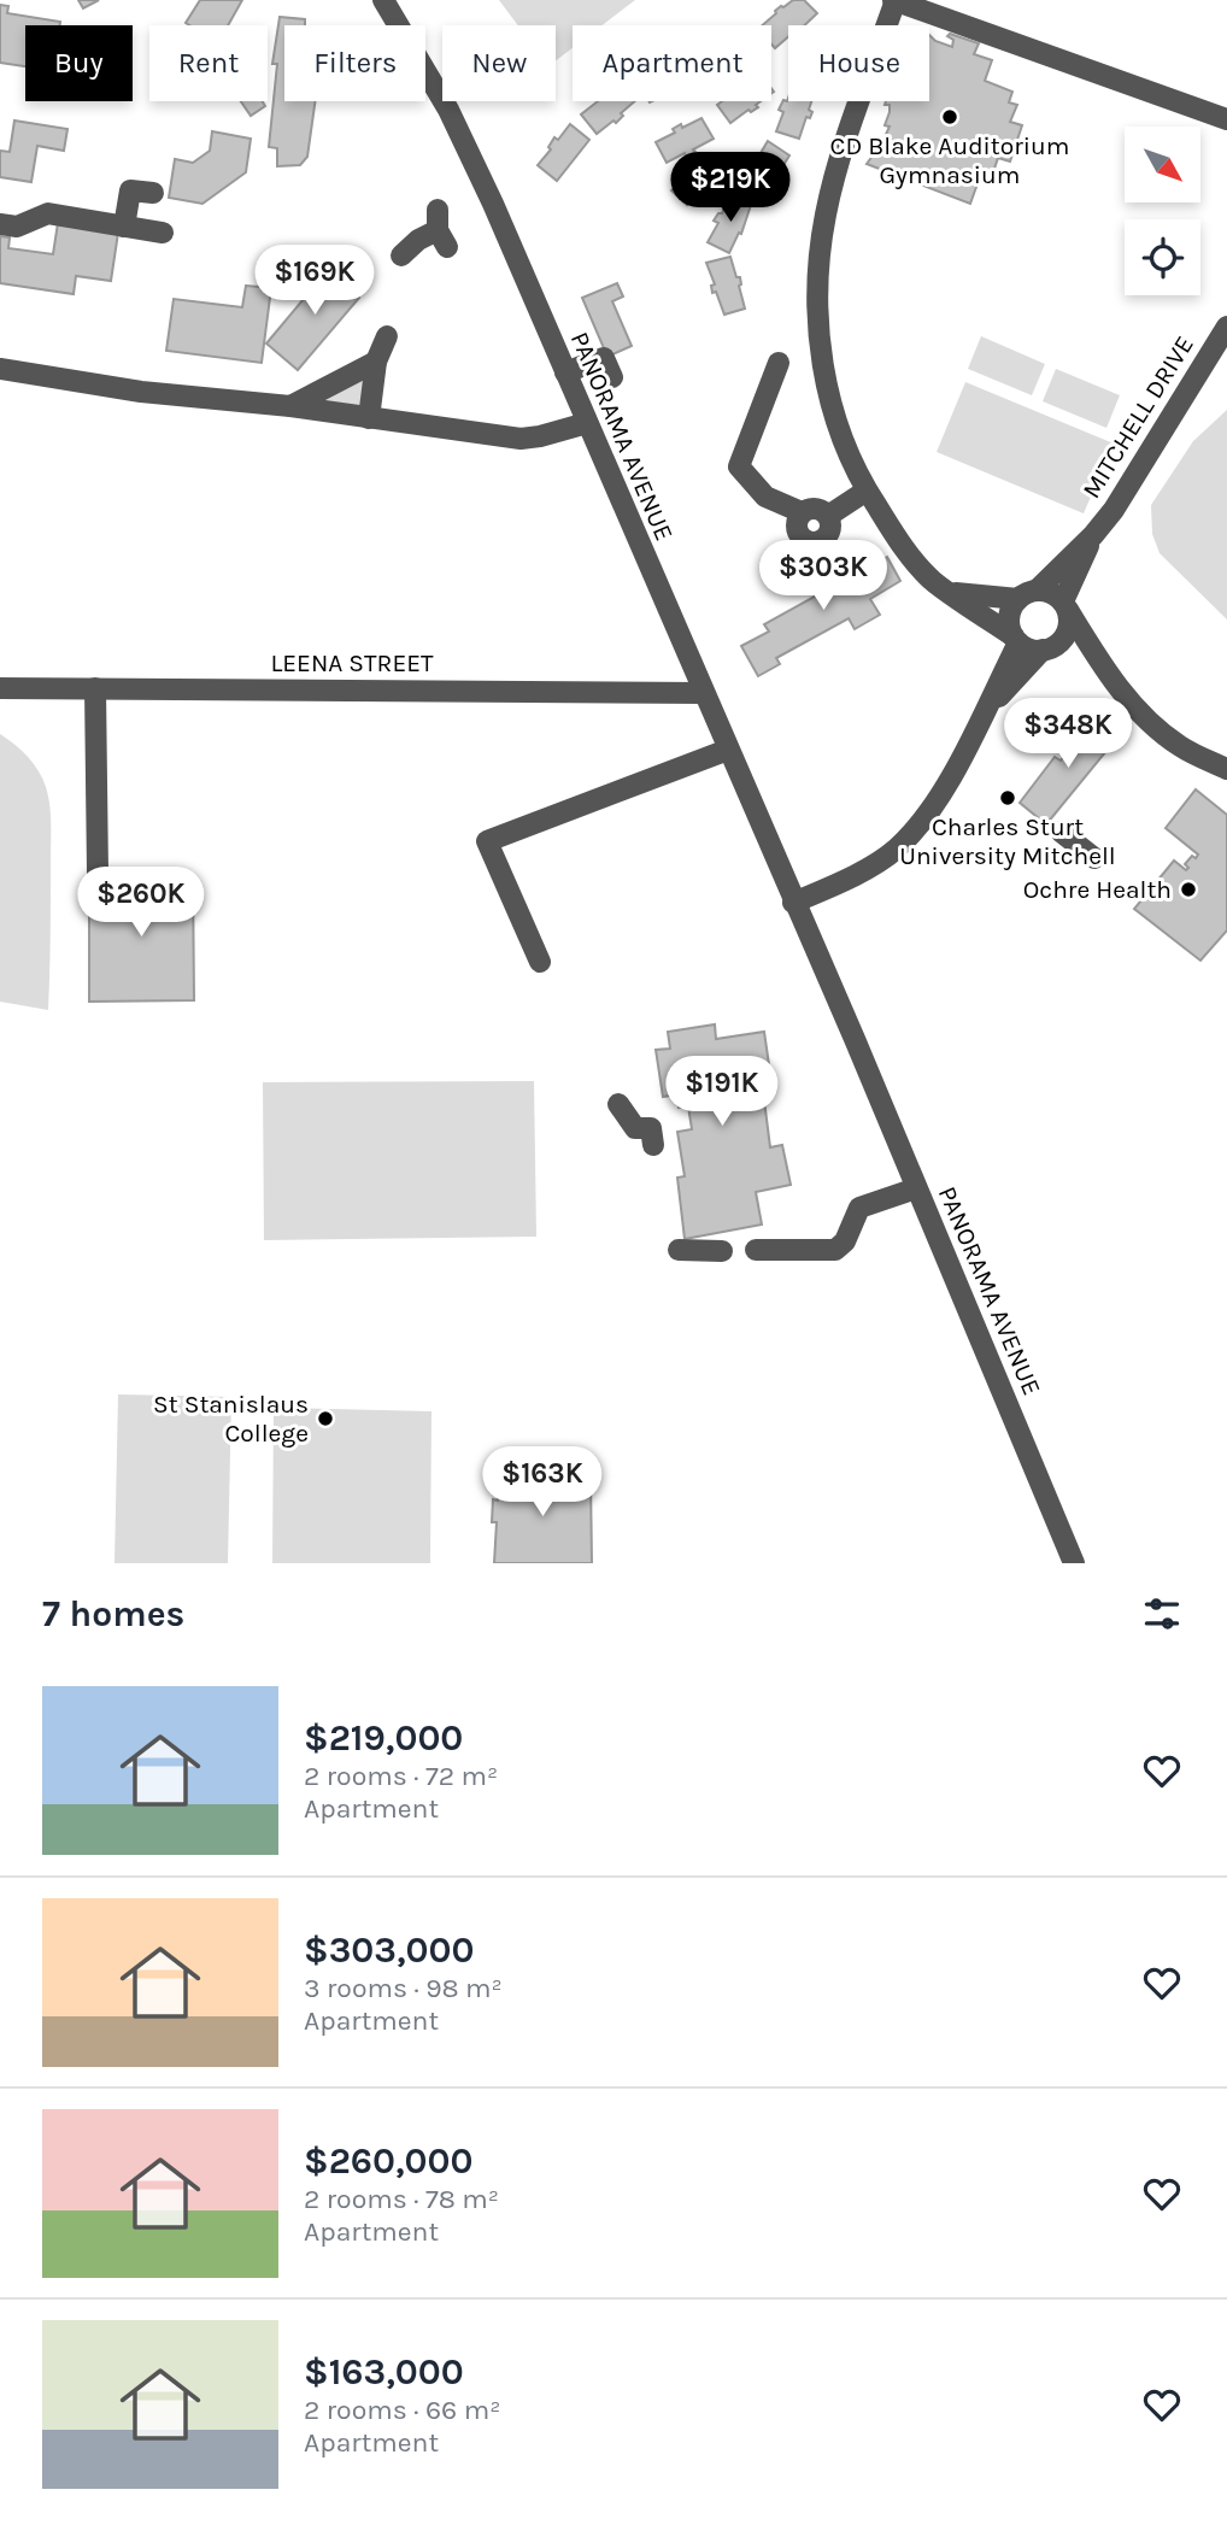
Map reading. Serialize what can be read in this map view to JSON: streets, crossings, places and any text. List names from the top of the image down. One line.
{"streets":{"street":["MITCHELL DRIVE","PANORAMA AVENUE","LEENA STREET"]},"crossings":[["PANORAMA AVENUE","LEENA STREET"]],"places":["CD Blake Auditorium Gymnasium","Charles Sturt University Mitchell","Ochre Health","St Stanislaus College"],"north":"bottom right","page":{"chip":["Buy","Rent","Filters","New","Apartment","House"],"price":["$219K","$169K","$303K","$348K","$260K","$191K","$163K"],"heading":"7 homes","list":[{"name":"$219,000","note":"2 rooms · 72 m² · Apartment"},{"name":"$303,000","note":"3 rooms · 98 m² · Apartment"},{"name":"$260,000","note":"2 rooms · 78 m² · Apartment"},{"name":"$163,000","note":"2 rooms · 66 m² · Apartment"}]}}
